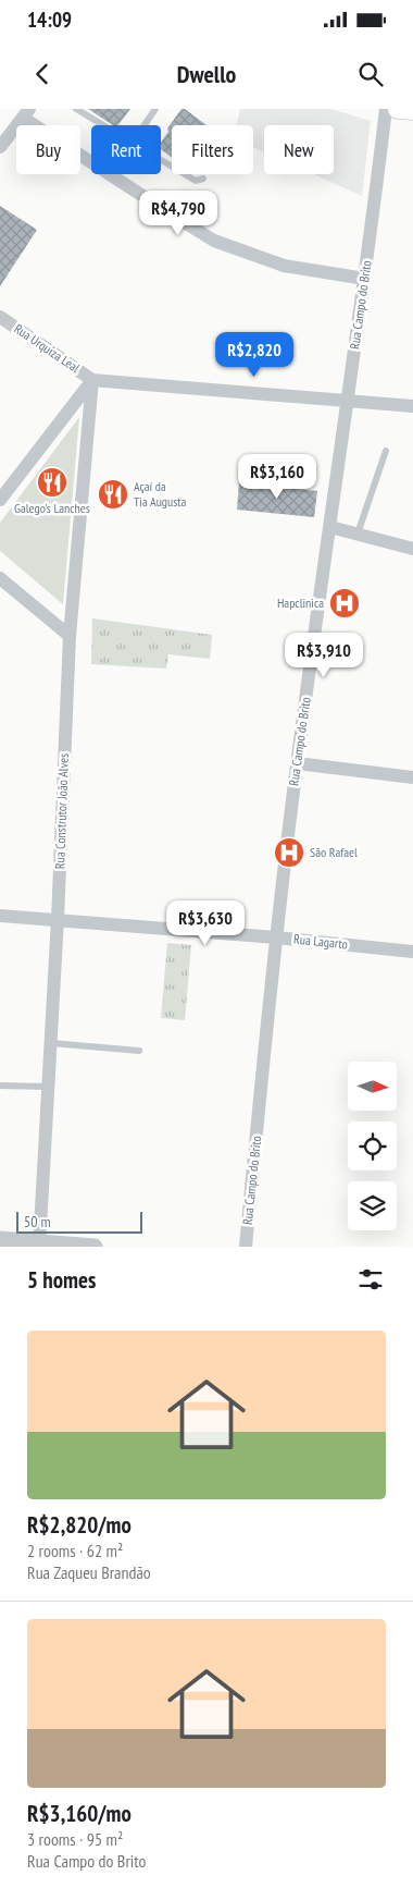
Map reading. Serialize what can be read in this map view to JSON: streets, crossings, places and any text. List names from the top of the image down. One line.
{"streets":{"street":["Rua Campo do Brito","Rua Urquiza Leal","Rua Construtor João Alves","Rua Lagarto"]},"crossings":[["Rua Campo do Brito","Rua Lagarto"],["Rua Urquiza Leal","Rua Construtor João Alves"],["Rua Construtor João Alves","Rua Lagarto"]],"places":{"restaurant":["Galego's Lanches","Açaí da Tia Augusta"],"hospital":["Hapclinica","São Rafael"]},"scale_bar":"50 m","north":"right","page":{"status":"14:09","header":"Dwello","chip":["Buy","Rent","Filters","New"],"price":["R$4,790","R$2,820","R$3,160","R$3,910","R$3,630"],"scale":"50 m","heading":"5 homes","list":[{"name":"R$2,820/mo","note":"2 rooms · 62 m² · Rua Zaqueu Brandão"},{"name":"R$3,160/mo","note":"3 rooms · 95 m² · Rua Campo do Brito"}]}}
